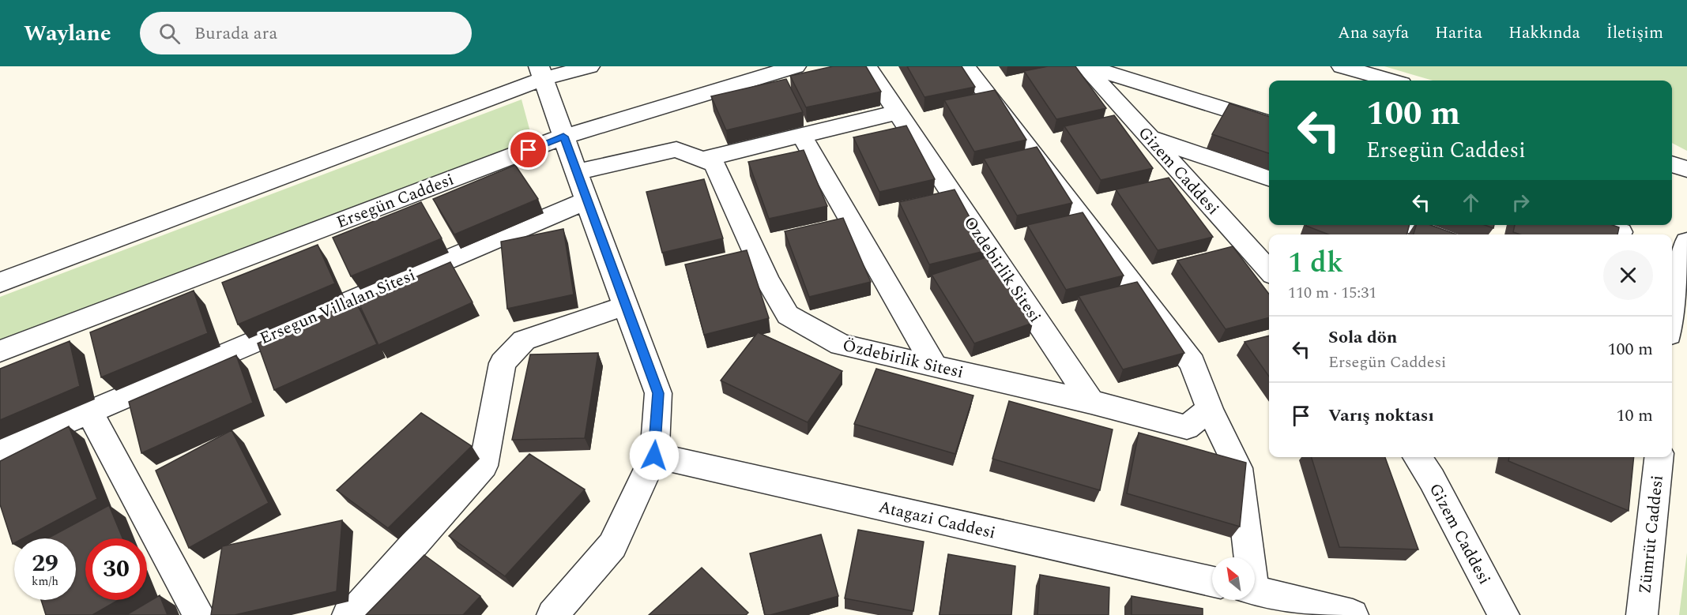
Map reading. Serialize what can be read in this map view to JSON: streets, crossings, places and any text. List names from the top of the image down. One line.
{"streets":{"street":["Gizem Caddesi","Ersegün Caddesi","Ozdebirlik Sitesi","Ersegun Villalan Sitesi","Özdebirlik Sitesi","Atagazi Caddesi","Zümrüt Caddesi"]},"crossings":[["Ozdebirlik Sitesi","Özdebirlik Sitesi"]],"north":"top left","page":{"header":"Waylane","search":"Burada ara","nav":["Ana sayfa","Harita","Hakkında","İletişim"],"turn":["100 m","Ersegün Caddesi"],"heading":["1 dk","110 m · 15:31"],"list":[{"name":"Sola dön","note":"Ersegün Caddesi","value":"100 m"},{"name":"Varış noktası","value":"10 m"}],"speed":"29 km/h","limit":"30"}}
